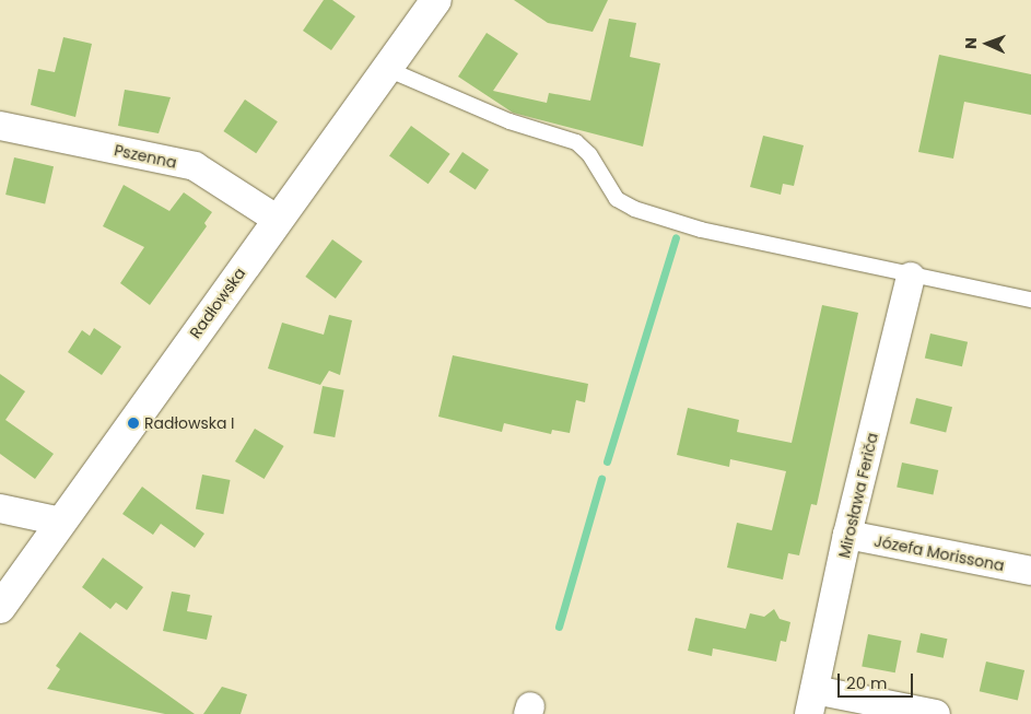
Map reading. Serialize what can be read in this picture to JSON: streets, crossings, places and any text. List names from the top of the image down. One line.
{"streets":{"street":["Pszenna","Radłowska","Mirosława Feriča","Józefa Morissona"]},"crossings":[["Pszenna","Radłowska"],["Mirosława Feriča","Józefa Morissona"]],"places":["Radłowska I"],"scale_bar":"20 m","north":"left"}
